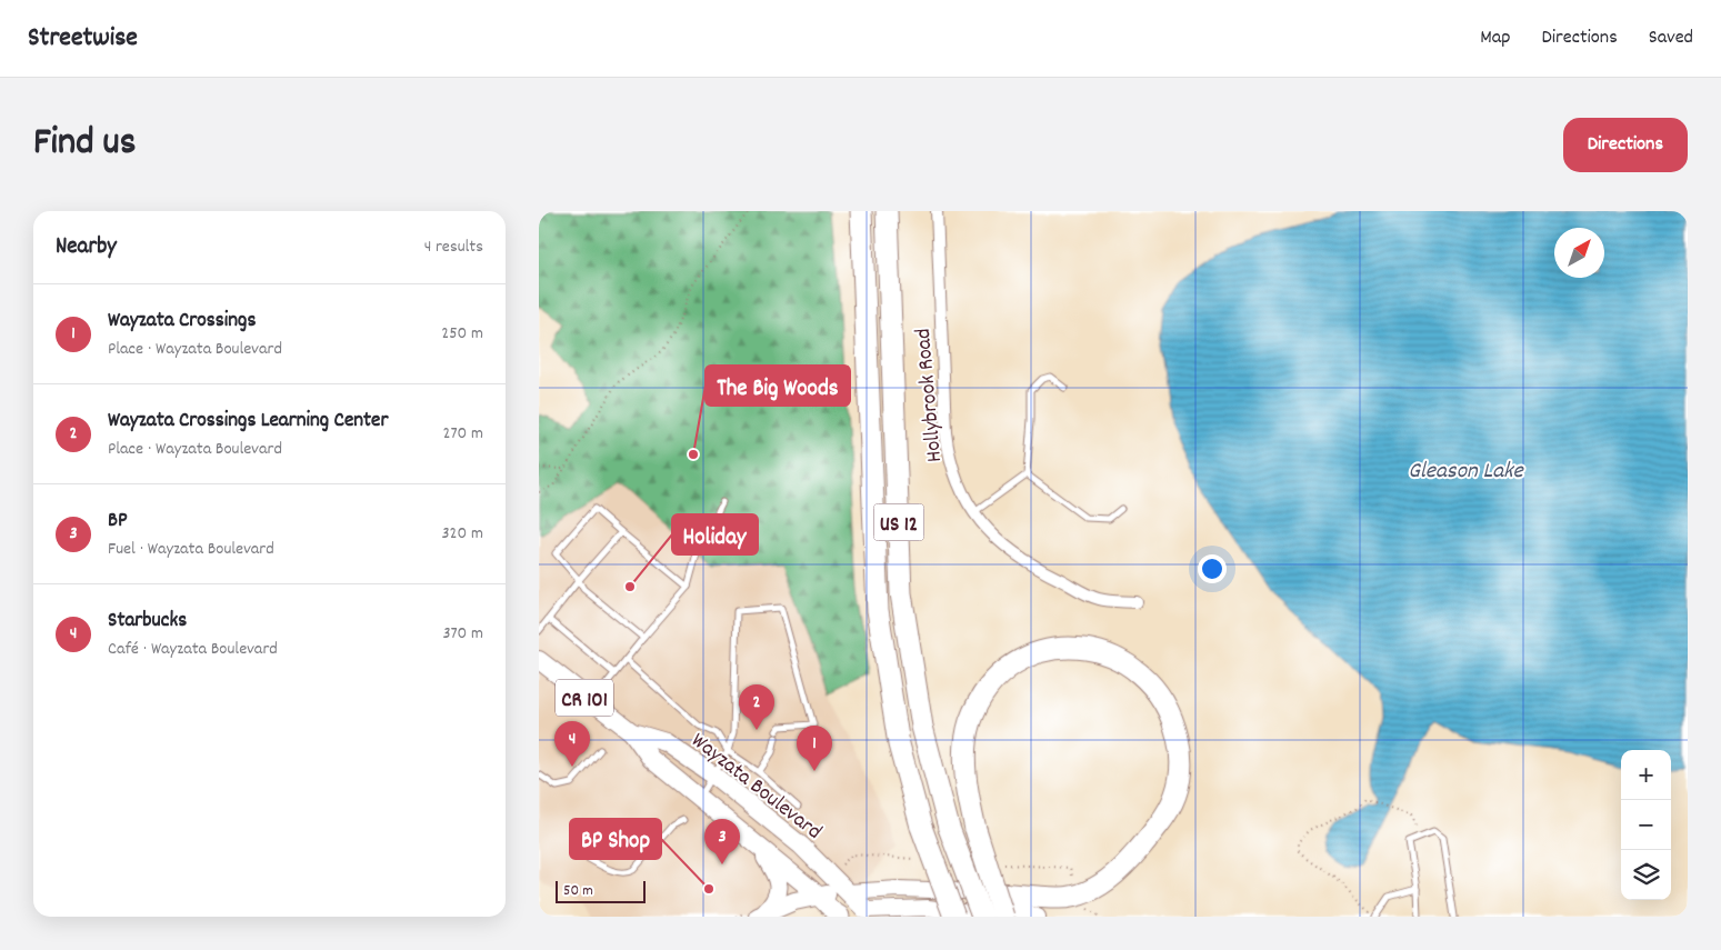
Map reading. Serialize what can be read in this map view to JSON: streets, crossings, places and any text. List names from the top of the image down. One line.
{"streets":{"highway":["US 12"],"main road":["CR 101","Wayzata Boulevard"],"street":["Hollybrook Road"]},"crossings":[["CR 101","Wayzata Boulevard"]],"water":["Gleason Lake"],"places":["The Big Woods","Holiday","BP Shop"],"scale_bar":"50 m","north":"top right","page":{"header":"Streetwise","nav":["Map","Directions","Saved"],"title":"Find us","buttons":"Directions","heading":["Nearby","4 results"],"list":[{"mark":"1","name":"Wayzata Crossings","note":"Place · Wayzata Boulevard","value":"250 m"},{"mark":"2","name":"Wayzata Crossings Learning Center","note":"Place · Wayzata Boulevard","value":"270 m"},{"mark":"3","name":"BP","note":"Fuel · Wayzata Boulevard","value":"320 m"},{"mark":"4","name":"Starbucks","note":"Café · Wayzata Boulevard","value":"370 m"}],"pins":["2","4","1","3"],"map_buttons":["+","−"],"scale":"50 m"}}
